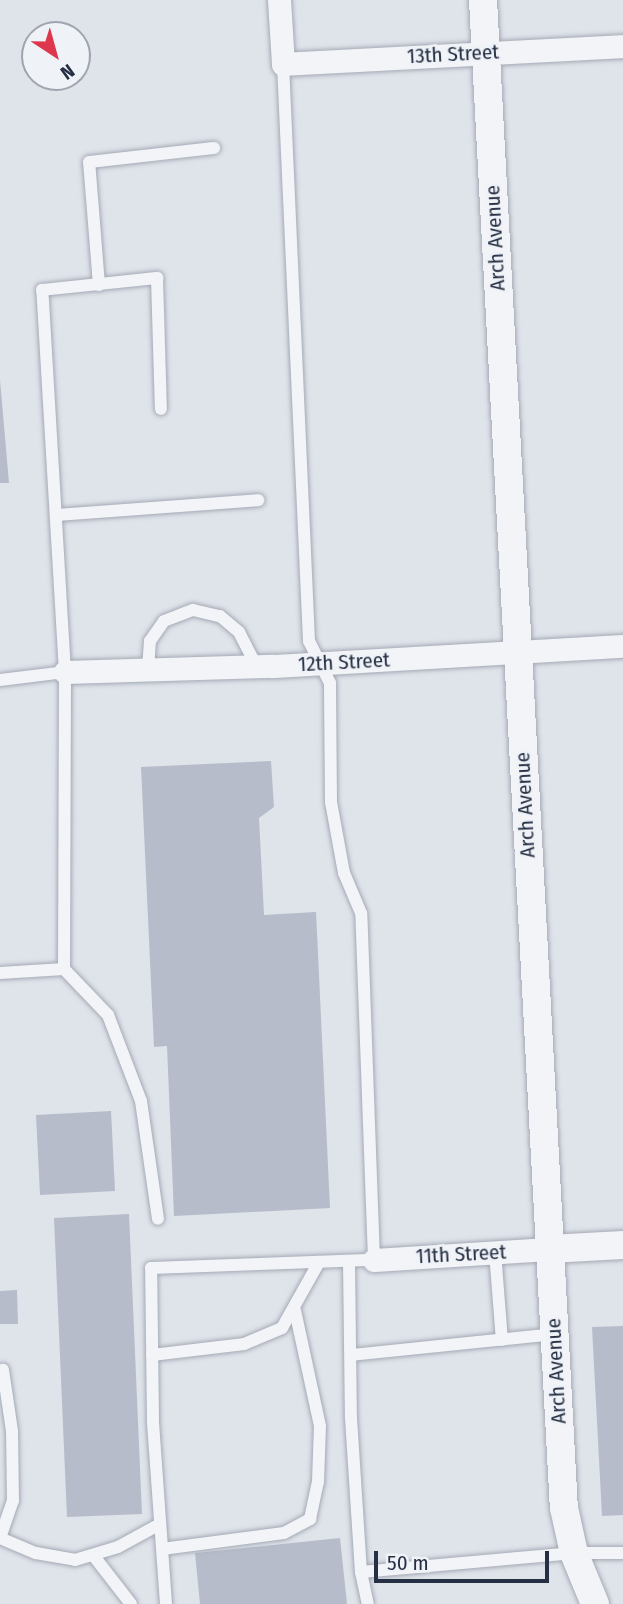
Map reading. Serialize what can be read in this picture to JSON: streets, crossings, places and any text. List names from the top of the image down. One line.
{"streets":{"street":["13th Street","Arch Avenue","12th Street","11th Street"]},"crossings":[["13th Street","Arch Avenue"],["Arch Avenue","12th Street"],["Arch Avenue","11th Street"]],"scale_bar":"50 m","north":"bottom right"}
